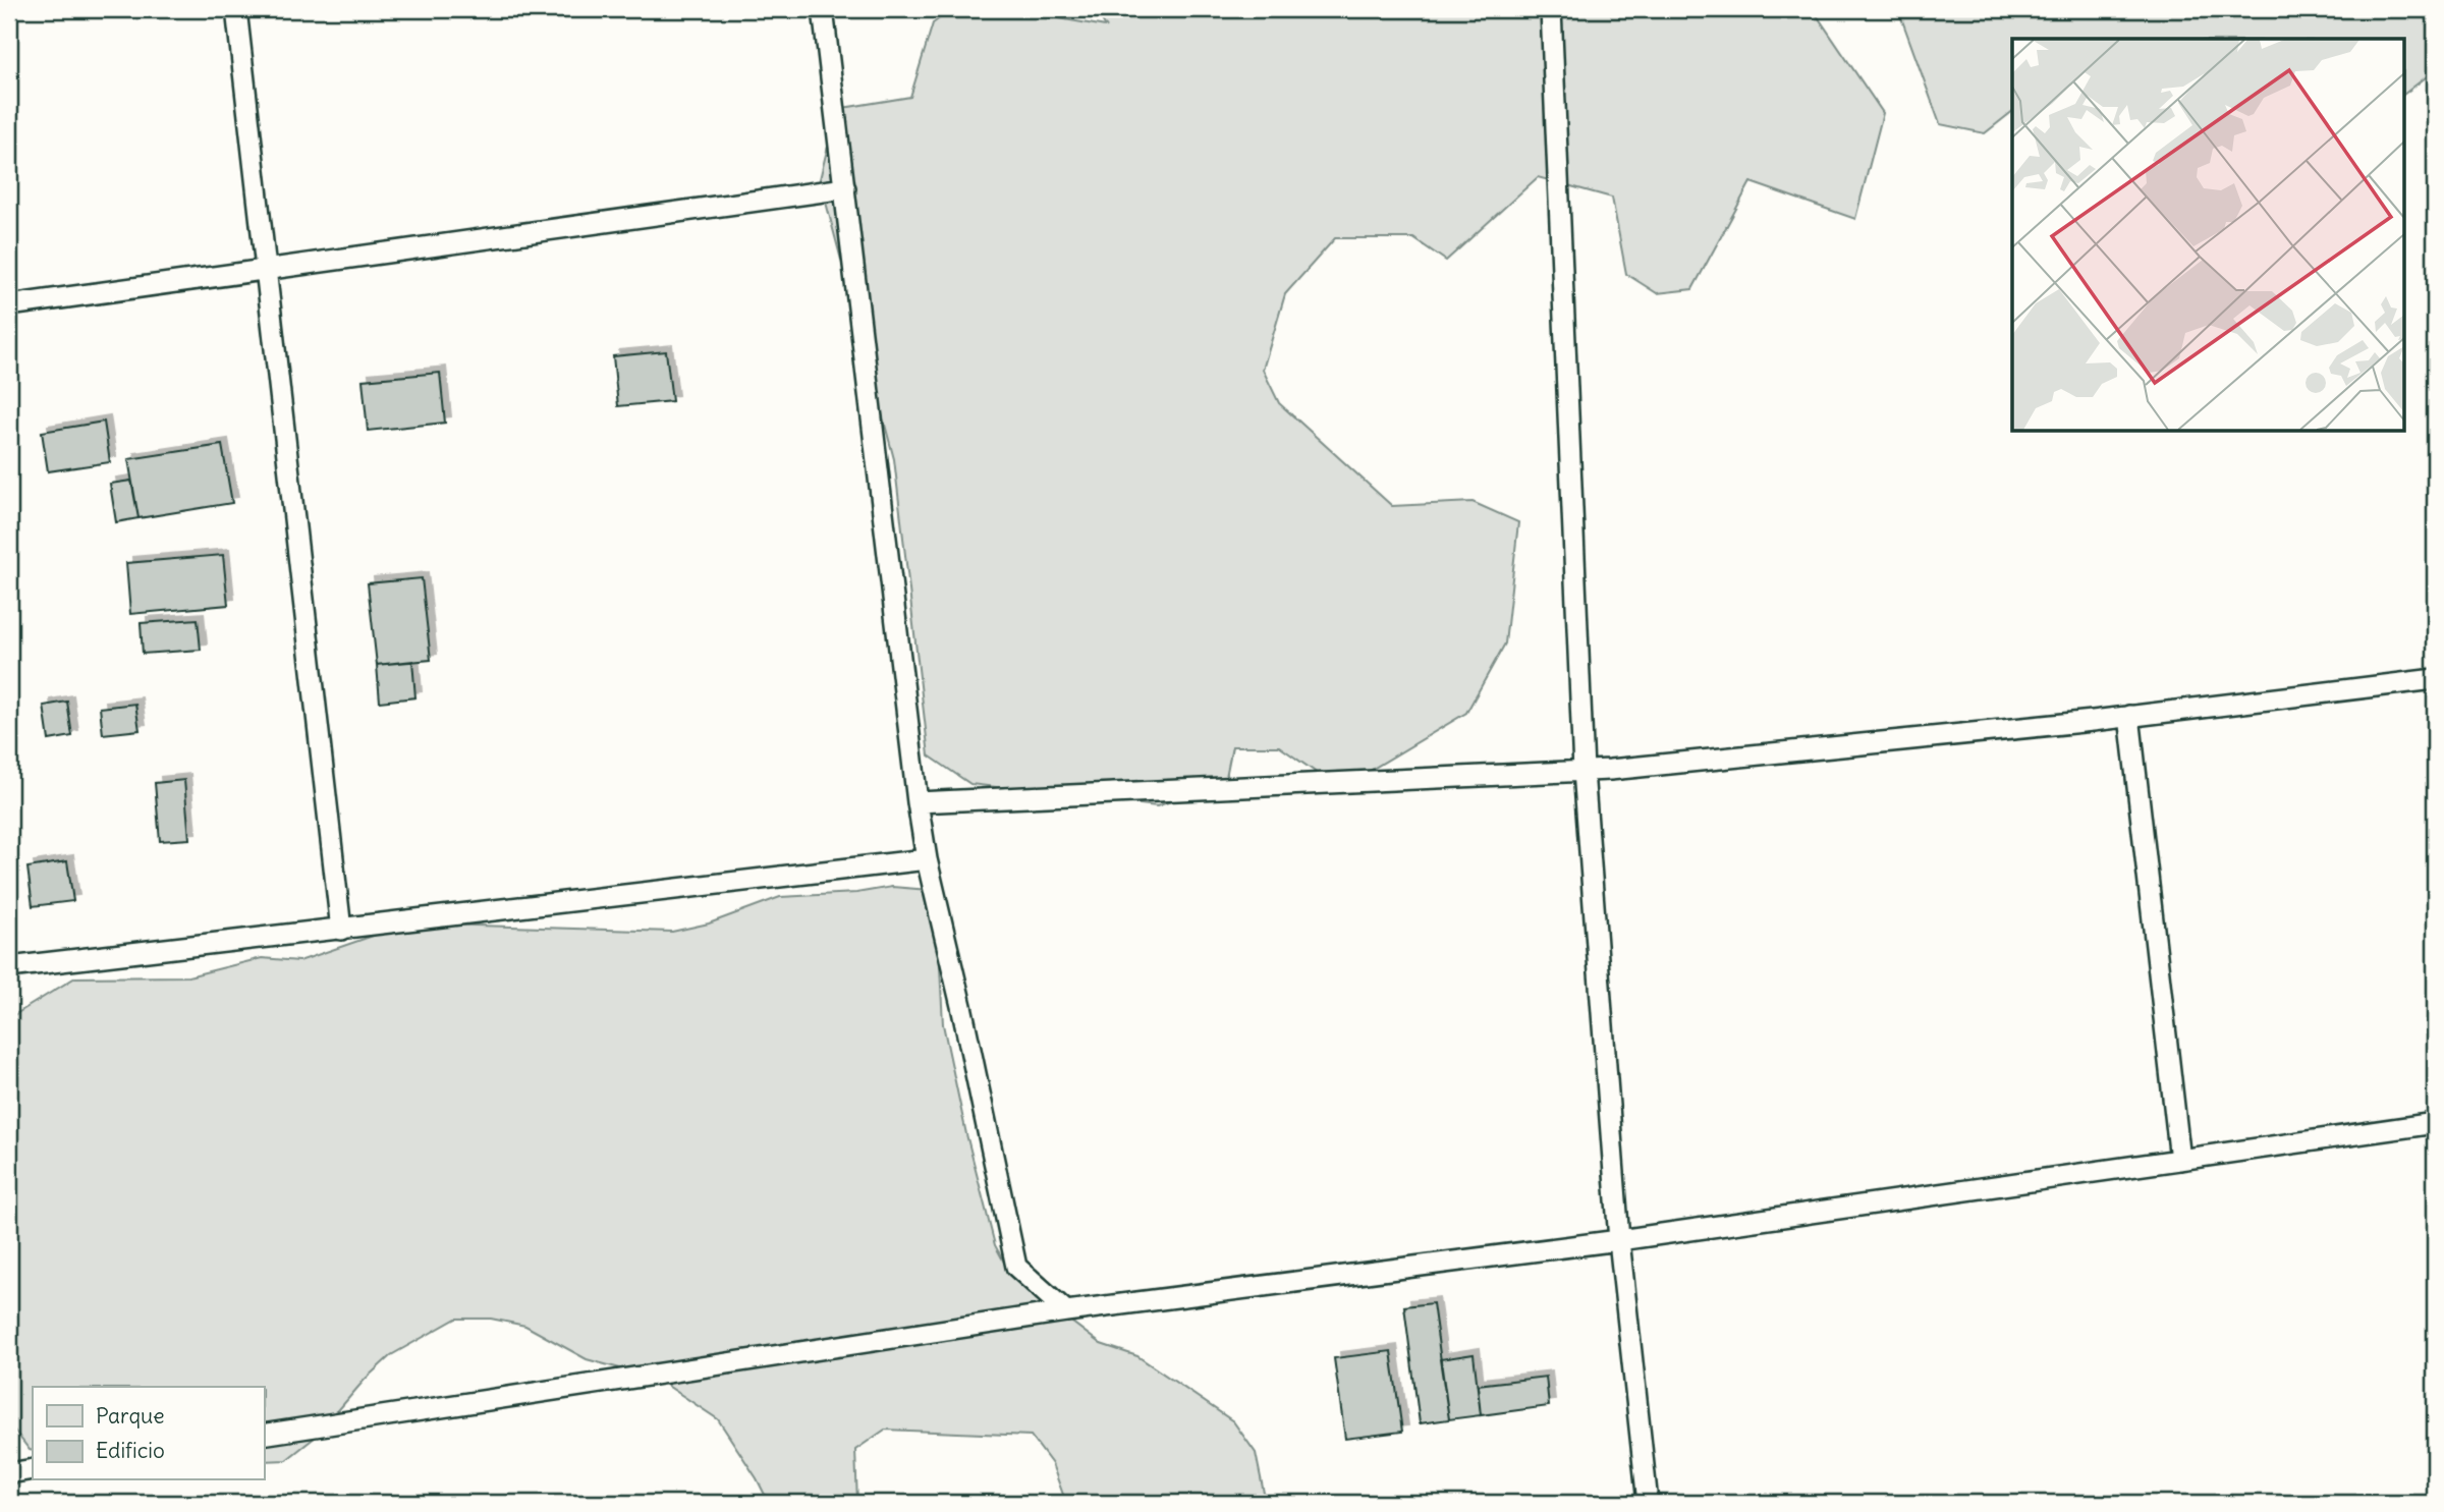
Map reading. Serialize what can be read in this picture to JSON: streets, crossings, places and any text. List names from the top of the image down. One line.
{"legend":["Parque","Edificio"]}
